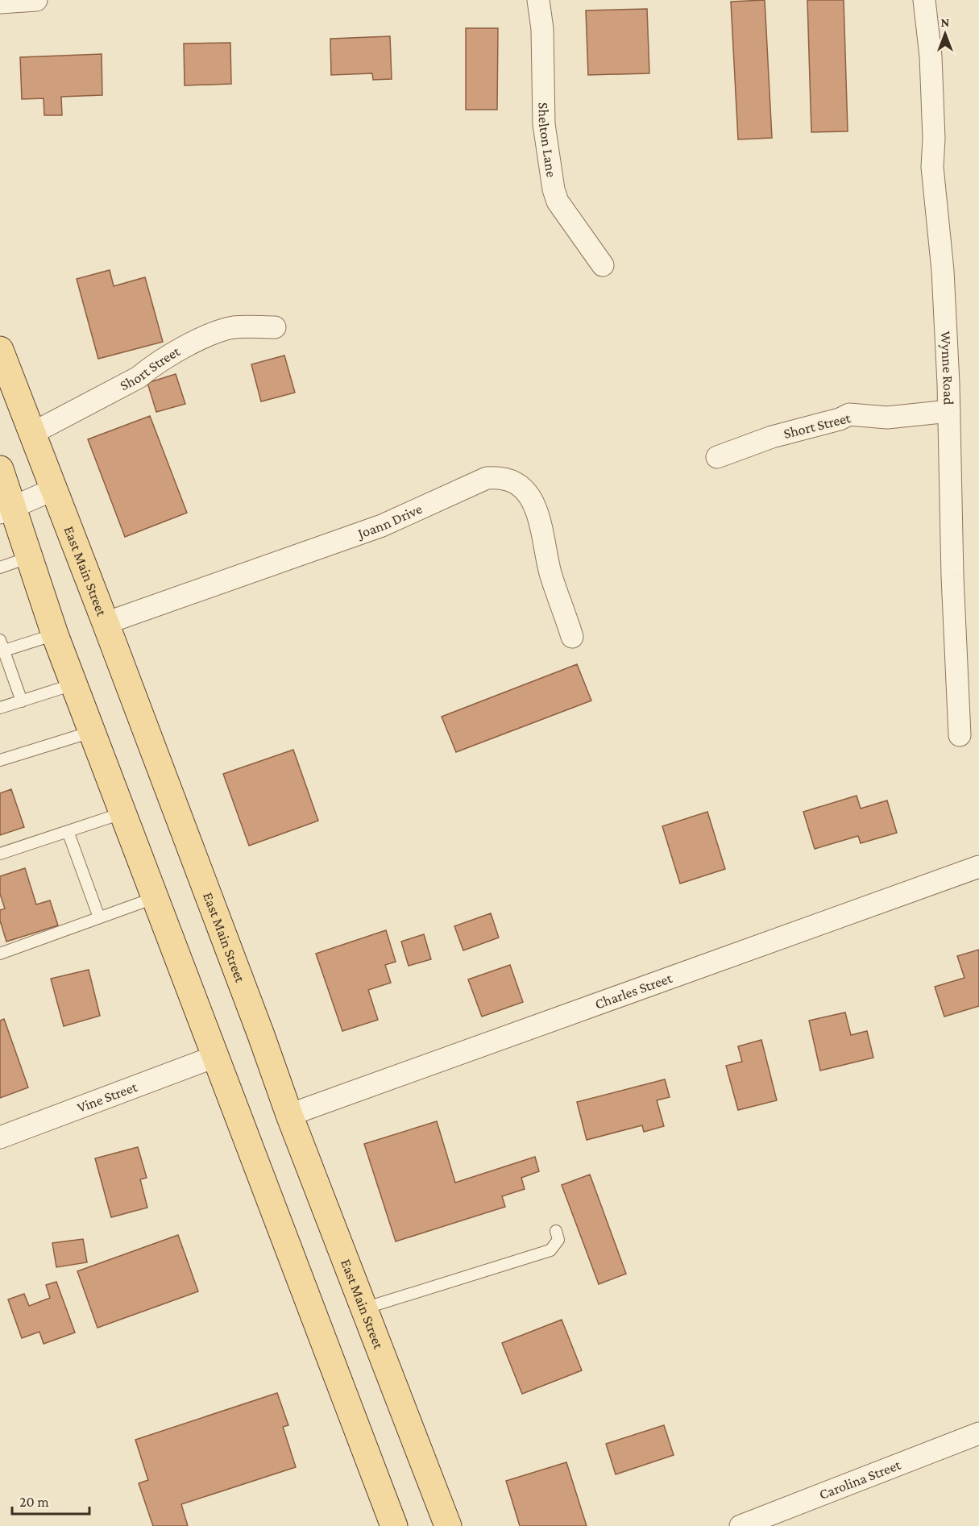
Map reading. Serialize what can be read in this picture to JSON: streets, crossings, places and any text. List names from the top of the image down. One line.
{"streets":{"main road":["East Main Street"],"street":["Shelton Lane","Wynne Road","Short Street","Joann Drive","Charles Street","Vine Street","Carolina Street"]},"crossings":[["Wynne Road","Short Street"],["Short Street","East Main Street"],["Joann Drive","East Main Street"],["East Main Street","Charles Street"]],"scale_bar":"20 m","north":"top"}
